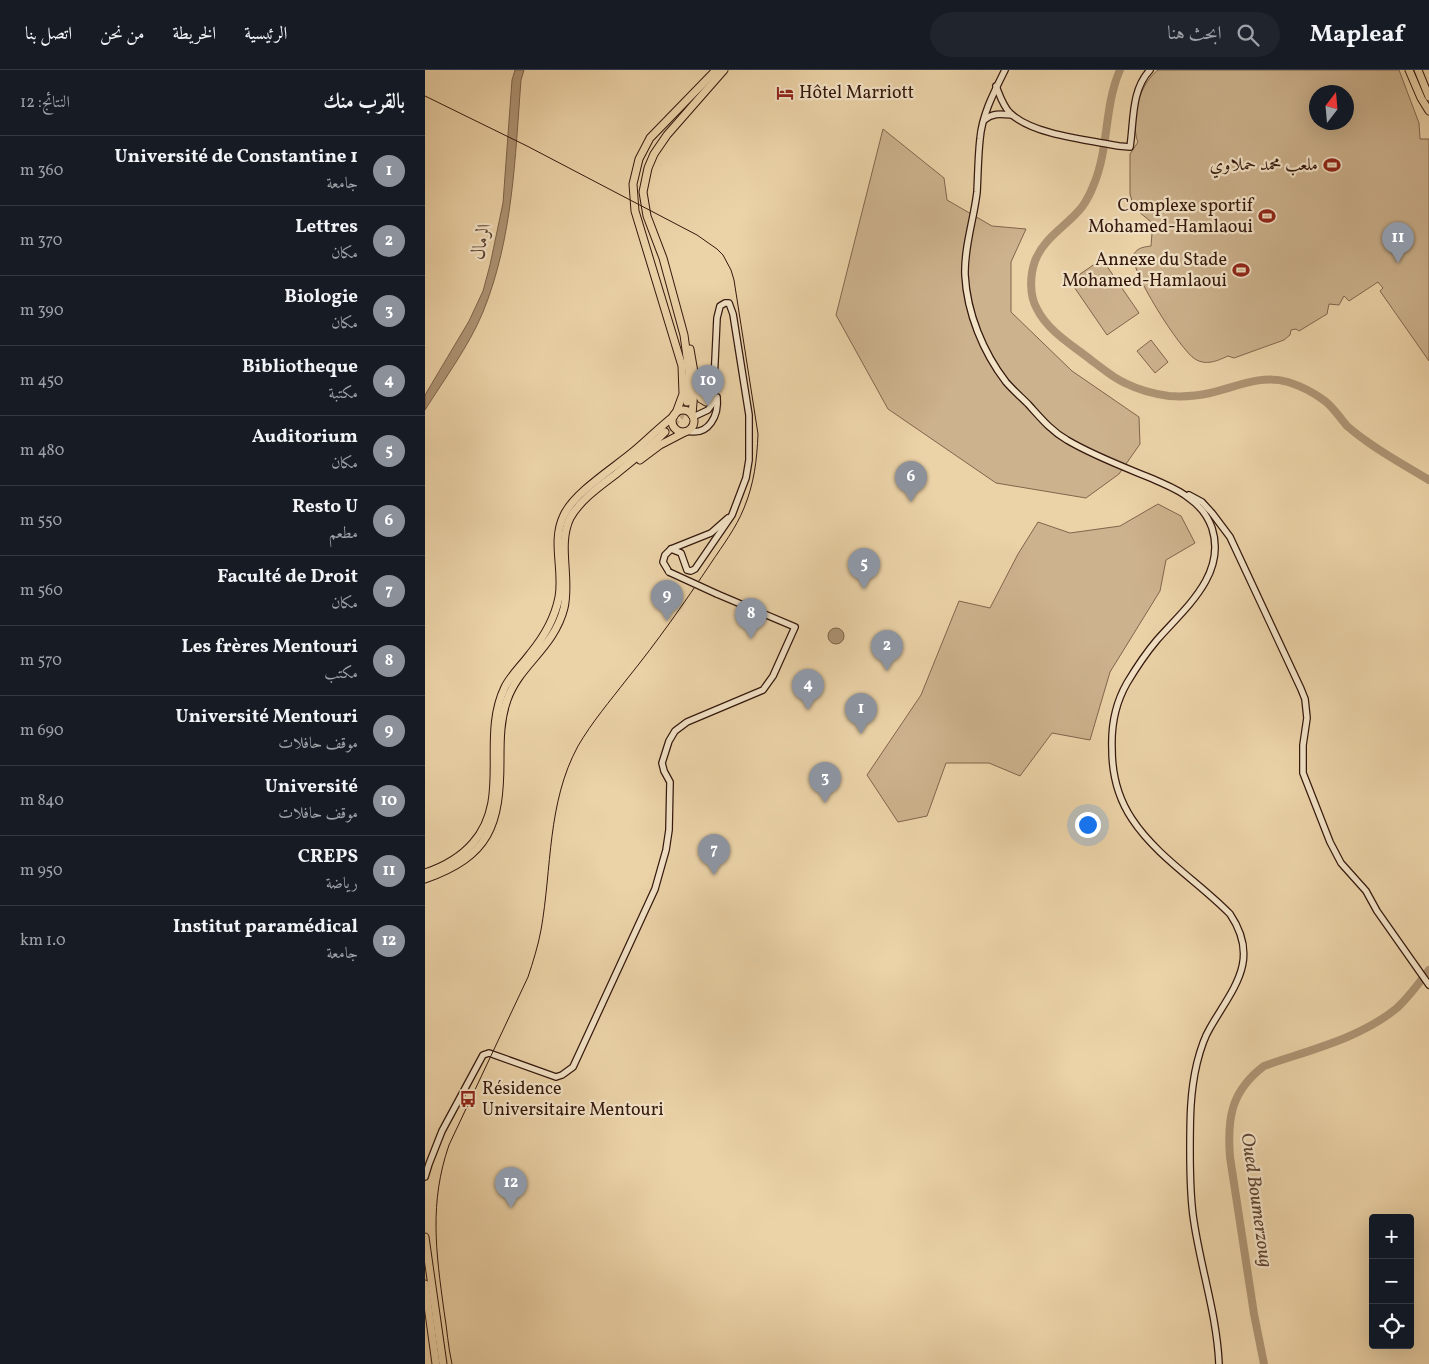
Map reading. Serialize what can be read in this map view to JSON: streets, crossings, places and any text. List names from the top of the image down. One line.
{"water":["الرمال","Oued Boumerzoug"],"places":{"hotel":["Hôtel Marriott"],"sports":["ملعب محمد حملاوي","Complexe sportif Mohamed-Hamlaoui","Annexe du Stade Mohamed-Hamlaoui"],"bus stop":["Résidence Universitaire Mentouri"]},"north":"top","page":{"header":"Mapleaf","search":"ابحث هنا","nav":["الرئيسية","الخريطة","من نحن","اتصل بنا"],"heading":["بالقرب منك","النتائج: 12"],"list":[{"mark":"1","name":"Université de Constantine 1","note":"جامعة","value":"360 m"},{"mark":"2","name":"Lettres","note":"مكان","value":"370 m"},{"mark":"3","name":"Biologie","note":"مكان","value":"390 m"},{"mark":"4","name":"Bibliotheque","note":"مكتبة","value":"450 m"},{"mark":"5","name":"Auditorium","note":"مكان","value":"480 m"},{"mark":"6","name":"Resto U","note":"مطعم","value":"550 m"},{"mark":"7","name":"Faculté de Droit","note":"مكان","value":"560 m"},{"mark":"8","name":"Les frères Mentouri","note":"مكتب","value":"570 m"},{"mark":"9","name":"Université Mentouri","note":"موقف حافلات","value":"690 m"},{"mark":"10","name":"Université","note":"موقف حافلات","value":"840 m"},{"mark":"11","name":"CREPS","note":"رياضة","value":"950 m"},{"mark":"12","name":"Institut paramédical","note":"جامعة","value":"1.0 km"}],"pins":["11","10","6","5","9","8","2","4","1","3","7","12"],"map_buttons":["+","−"]}}
